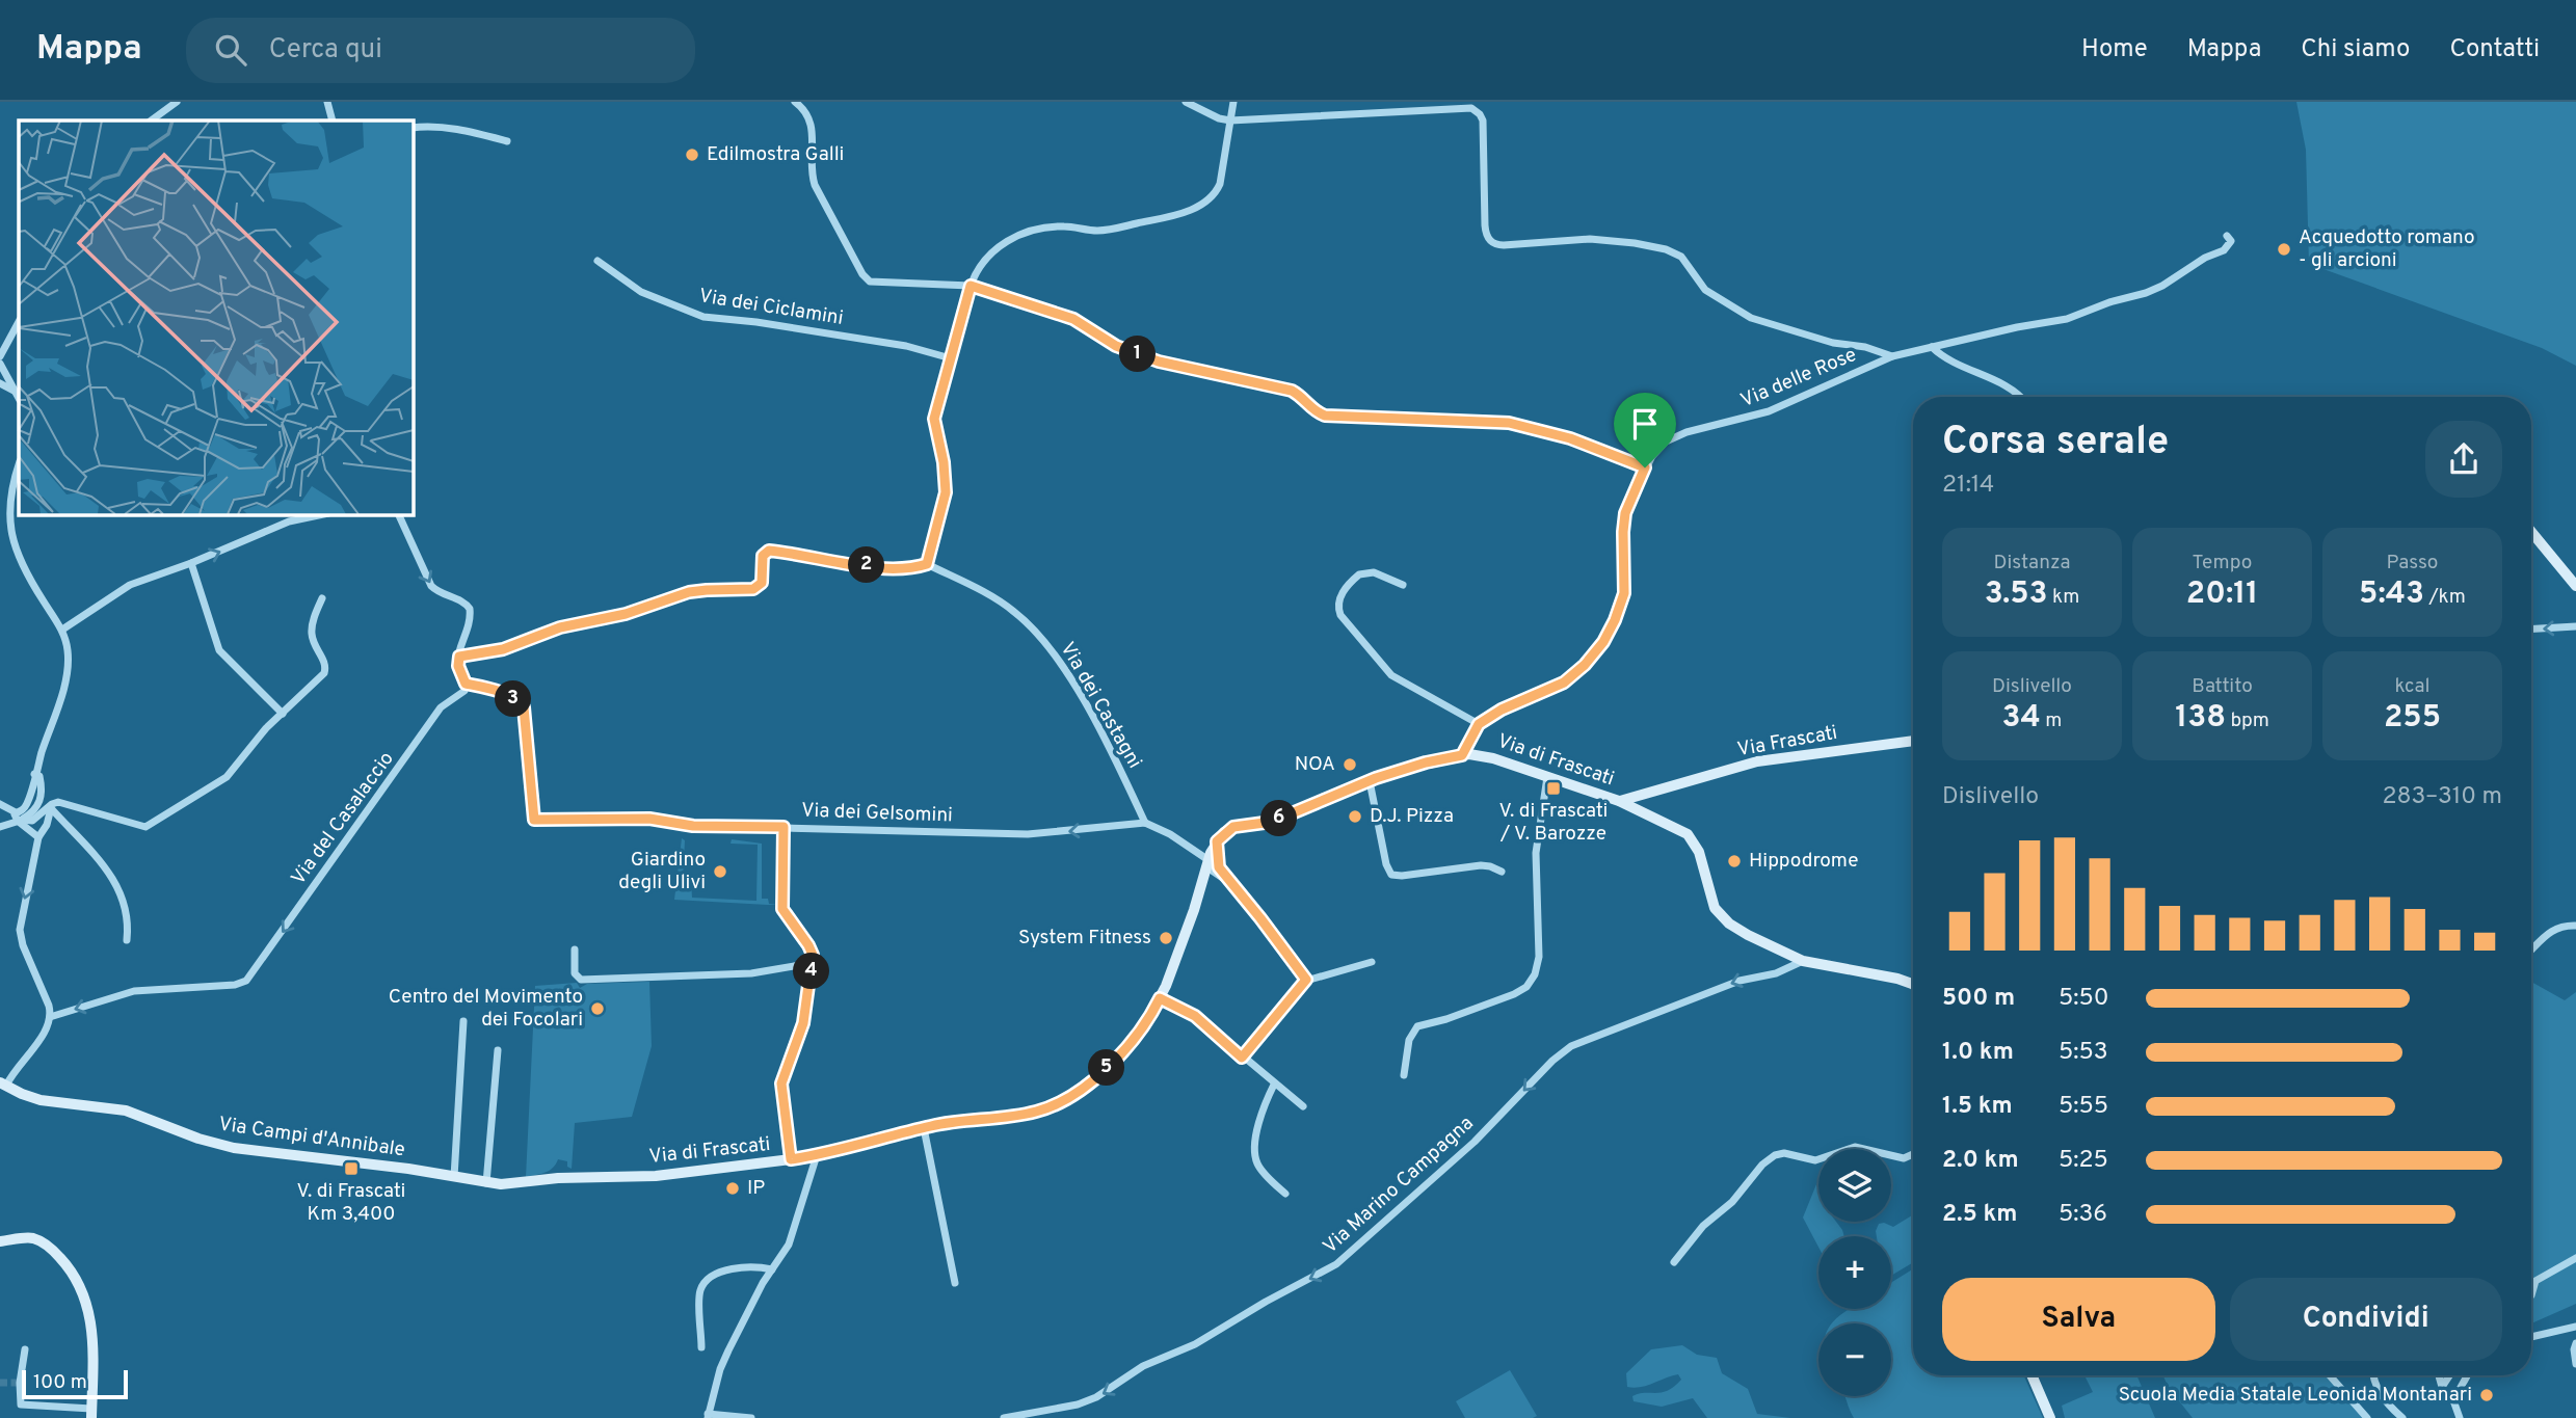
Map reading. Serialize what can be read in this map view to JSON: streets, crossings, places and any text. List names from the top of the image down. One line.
{"streets":{"main road":["Via Frascati","Via di Frascati","Via Campi d'Annibale"],"street":["Via dei Ciclamini","Via delle Rose","Via dei Castagni","Via dei Gelsomini","Via del Casalaccio","Via Marino Campagna"]},"crossings":[["Via dei Castagni","Via dei Gelsomini"],["Via Frascati","Via di Frascati"],["Via di Frascati","Via Campi d'Annibale"],["Via di Frascati","Via Marino Campagna"],["Via dei Gelsomini","Via del Casalaccio"]],"one_way":["Via dei Gelsomini","Via del Casalaccio","Via Marino Campagna"],"places":{"other":["Edilmostra Galli","Acquedotto romano - gli arcioni","NOA","D.J. Pizza","Hippodrome","Giardino degli Ulivi","System Fitness","Centro del Movimento dei Focolari","IP","Scuola Media Statale Leonida Montanari"],"transit":["V. di Frascati / V. Barozze","V. di Frascati Km 3,400"]},"scale_bar":"100 m","page":{"header":"Mappa","search":"Cerca qui","nav":["Home","Mappa","Chi siamo","Contatti"],"pins":["1","2","3","6","4","5"],"heading":["Corsa serale","21:14"],"stats":[["Distanza","3.53 km"],["Tempo","20:11"],["Passo","5:43 /km"],["Dislivello","34 m"],["Battito","138 bpm"],["kcal","255"]],"chart":["Dislivello","283–310 m"],"list":[{"name":"500 m","note":"5:50"},{"name":"1.0 km","note":"5:53"},{"name":"1.5 km","note":"5:55"},{"name":"2.0 km","note":"5:25"},{"name":"2.5 km","note":"5:36"}],"map_buttons":["+","−"],"buttons":["Salva","Condividi"],"scale":"100 m"}}
